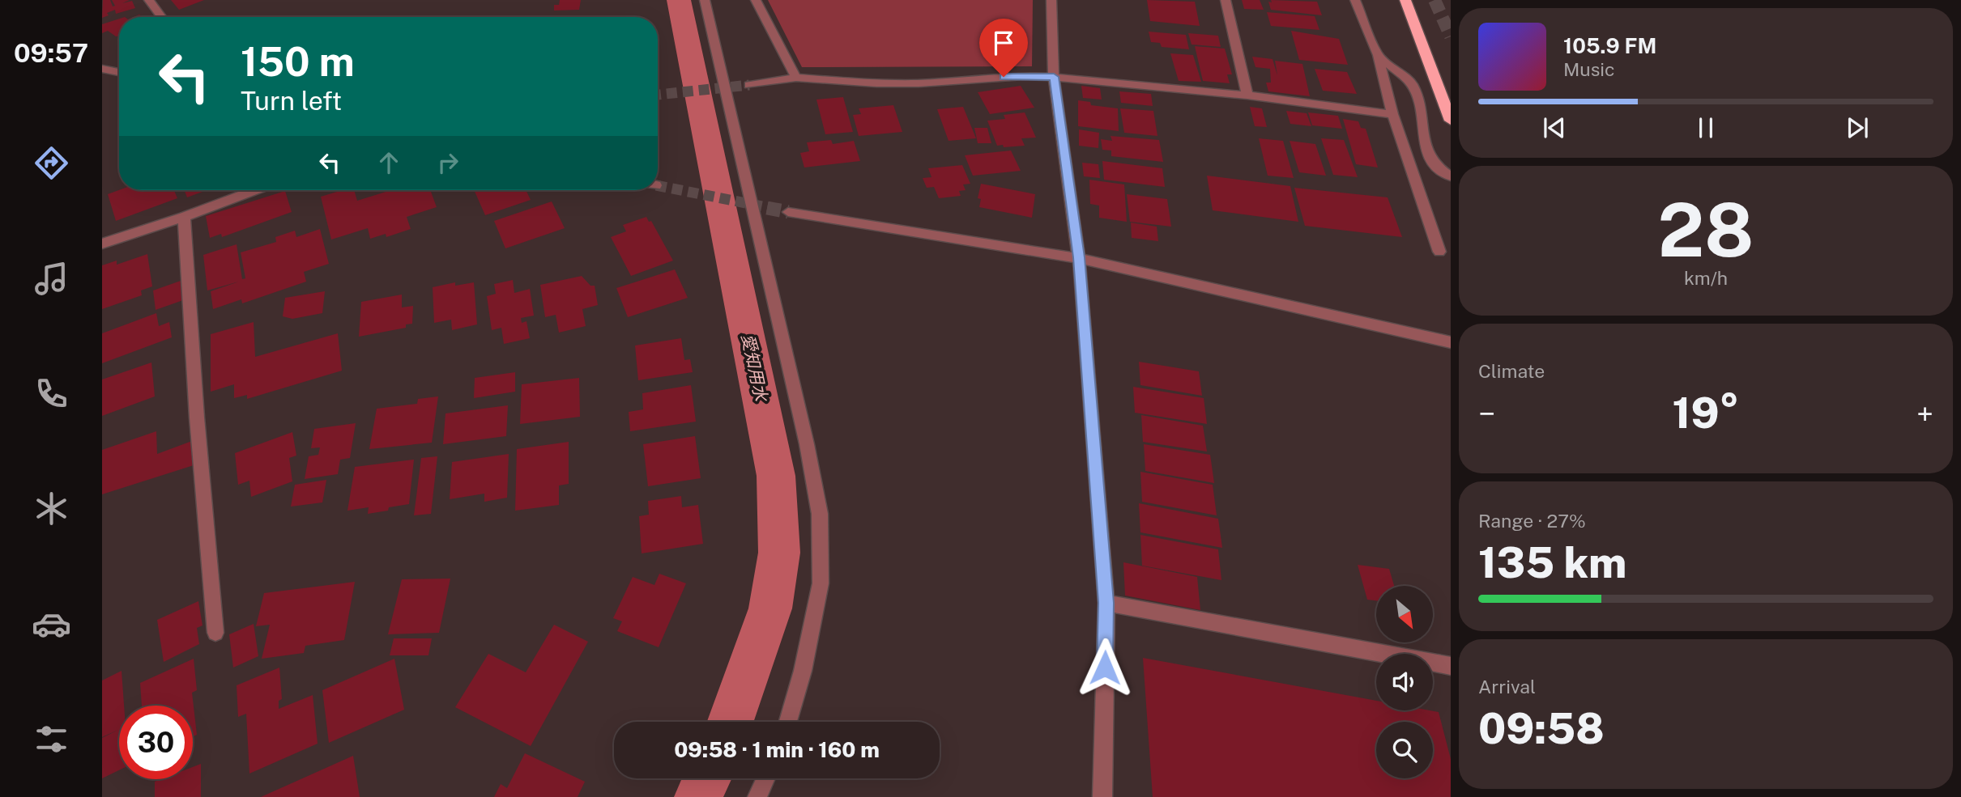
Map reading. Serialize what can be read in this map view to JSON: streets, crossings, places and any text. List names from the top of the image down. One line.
{"water":["愛知用水"],"north":"bottom right","page":{"tabs":"09:57","turn":["150 m","Turn left"],"song":["105.9 FM","Music"],"tile":[["28","km/h"],"Climate",["Range · 27%","135 km"],["Arrival","09:58"]],"heat":["−","19°","+"],"limit":"30","trip":"09:58 · 1 min · 160 m"}}
